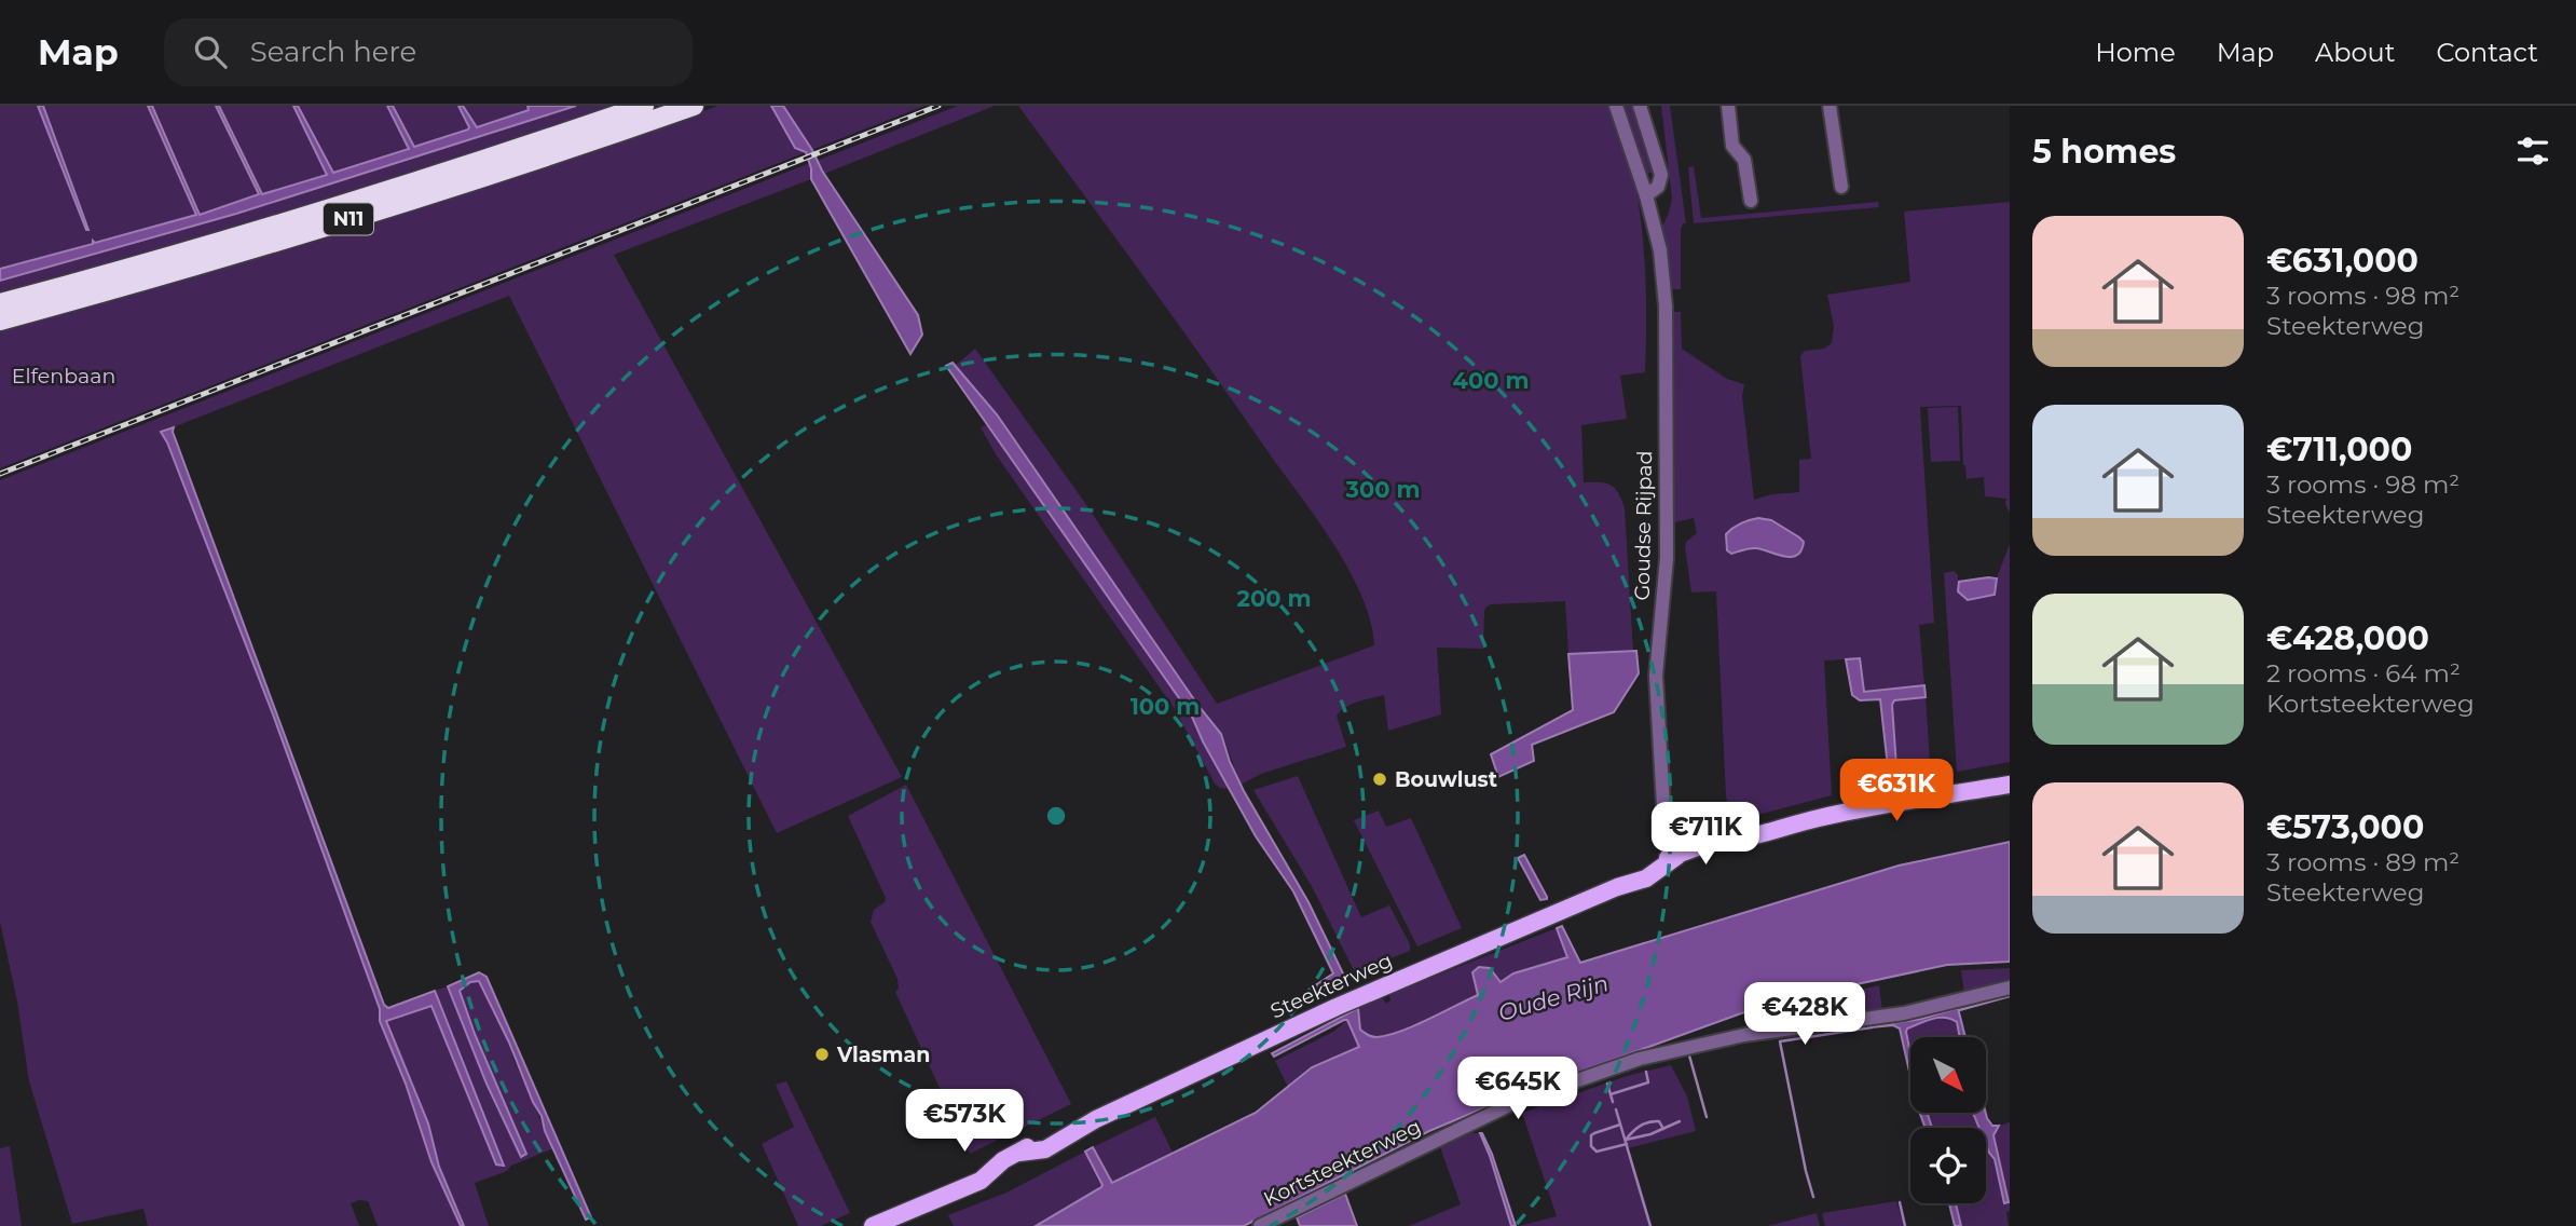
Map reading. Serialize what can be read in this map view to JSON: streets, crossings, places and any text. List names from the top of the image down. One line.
{"streets":{"highway":["N11"],"main road":["Steekterweg"],"street":["Goudse Rijpad","Kortsteekterweg"]},"crossings":[["Goudse Rijpad","Steekterweg"]],"water":["Oude Rijn"],"parks":["Elfenbaan"],"places":["Bouwlust","Vlasman"],"north":"bottom right","page":{"header":"Map","search":"Search here","nav":["Home","Map","About","Contact"],"heading":"5 homes","list":[{"name":"€631,000","note":"3 rooms · 98 m² · Steekterweg"},{"name":"€711,000","note":"3 rooms · 98 m² · Steekterweg"},{"name":"€428,000","note":"2 rooms · 64 m² · Kortsteekterweg"},{"name":"€573,000","note":"3 rooms · 89 m² · Steekterweg"}],"price":["€631K","€711K","€428K","€645K","€573K"]},"rings":["400 m","300 m","200 m","100 m"]}
